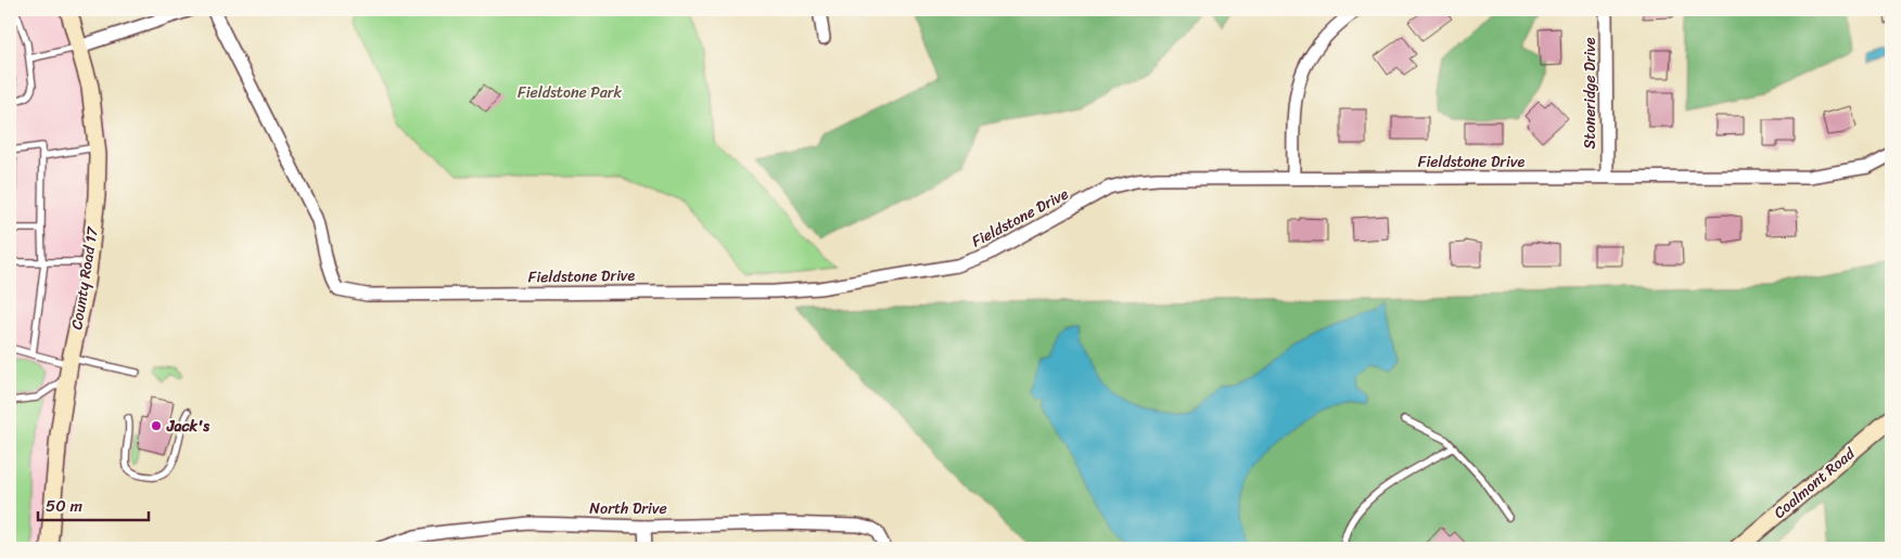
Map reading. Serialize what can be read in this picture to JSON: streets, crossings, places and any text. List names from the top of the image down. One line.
{"streets":{"street":["Stoneridge Drive","Fieldstone Drive","County Road 17","Coalmont Road","North Drive"]},"crossings":[["Stoneridge Drive","Fieldstone Drive"]],"parks":["Fieldstone Park"],"places":["Jack's"],"scale_bar":"50 m"}
